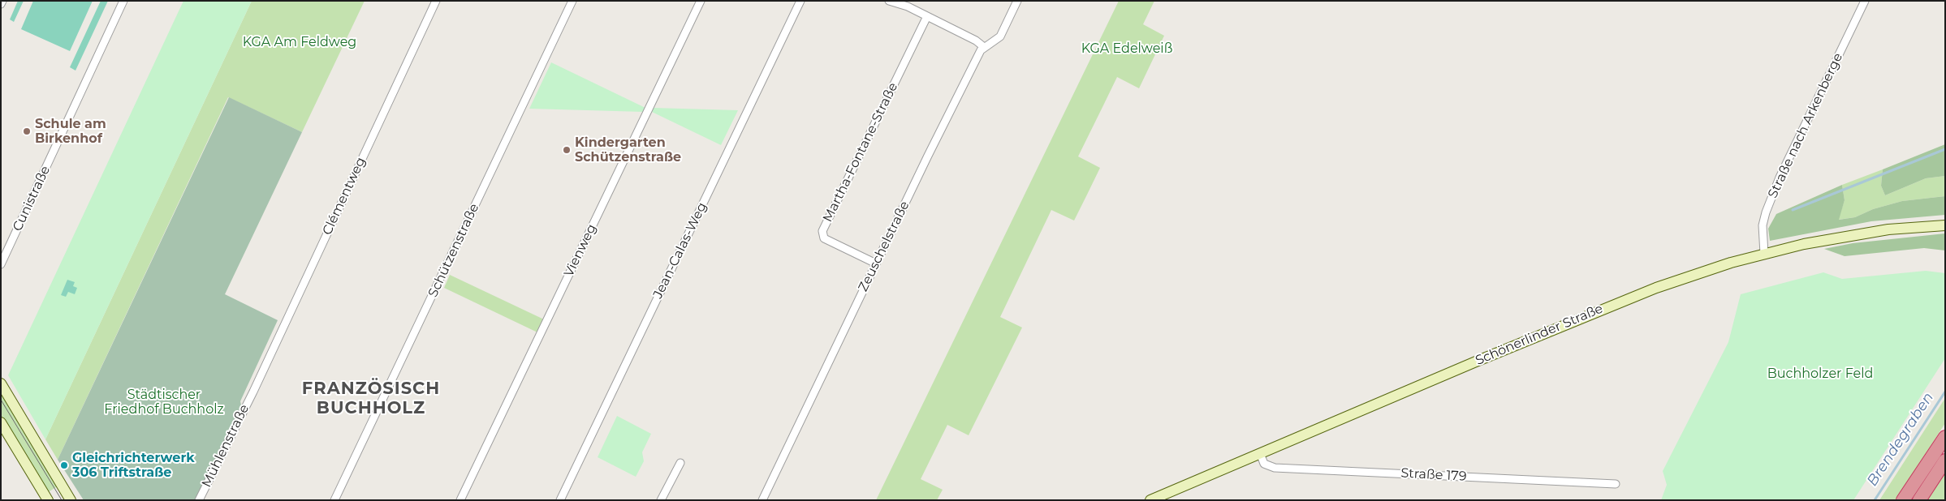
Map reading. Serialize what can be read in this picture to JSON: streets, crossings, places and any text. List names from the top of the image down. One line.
{"streets":{"main road":["Schönerlinder Straße"],"street":["Straße nach Arkenberge","Martha-Fontane-Straße","Clémentweg","Cunistraße","Zeuschelstraße","Schützenstraße","Vienweg","Jean-Calas-Weg","Mühlenstraße","Straße 179"]},"crossings":[["Straße nach Arkenberge","Schönerlinder Straße"],["Martha-Fontane-Straße","Zeuschelstraße"],["Clémentweg","Mühlenstraße"],["Schönerlinder Straße","Straße 179"]],"districts":["FRANZÖSISCH BUCHHOLZ"],"water":["Brendegraben"],"parks":["KGA Am Feldweg","KGA Edelweiß","Buchholzer Feld","Städtischer Friedhof Buchholz"],"places":["Schule am Birkenhof","Kindergarten Schützenstraße","Gleichrichterwerk 306 Triftstraße"]}
